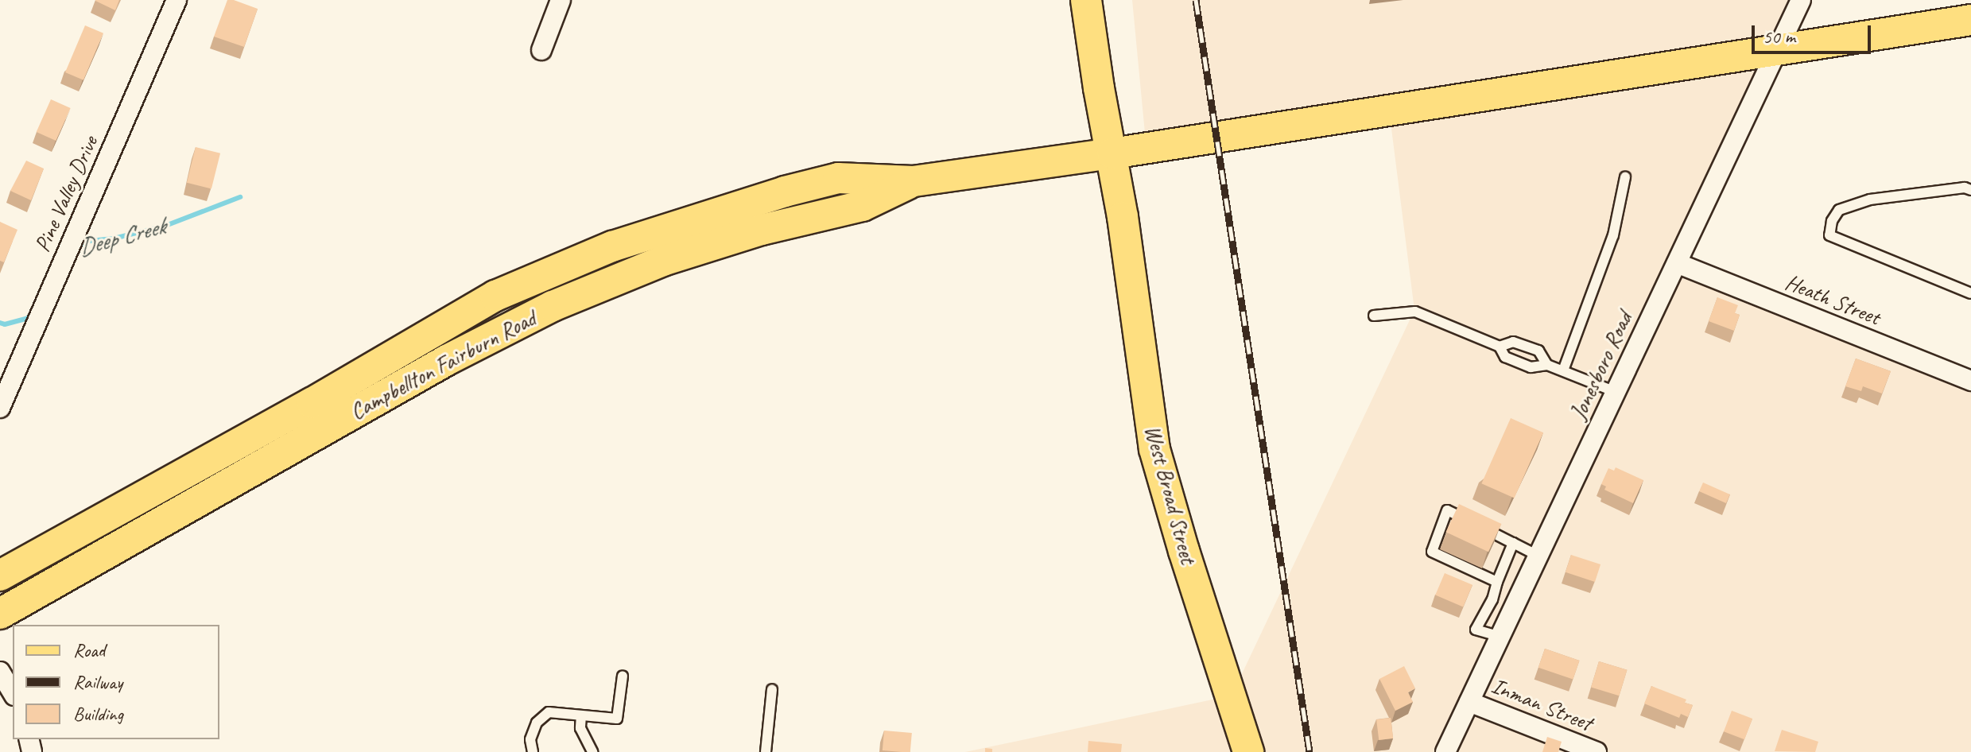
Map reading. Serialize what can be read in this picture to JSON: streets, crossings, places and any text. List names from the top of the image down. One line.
{"streets":{"main road":["Campbellton Fairburn Road","West Broad Street"],"street":["Pine Valley Drive","Heath Street","Jonesboro Road","Inman Street"]},"crossings":[["Heath Street","Jonesboro Road"],["Campbellton Fairburn Road","Jonesboro Road"],["Campbellton Fairburn Road","West Broad Street"],["Jonesboro Road","Inman Street"]],"water":["Deep Creek"],"legend":["Road","Railway","Building"],"scale_bar":"50 m"}
